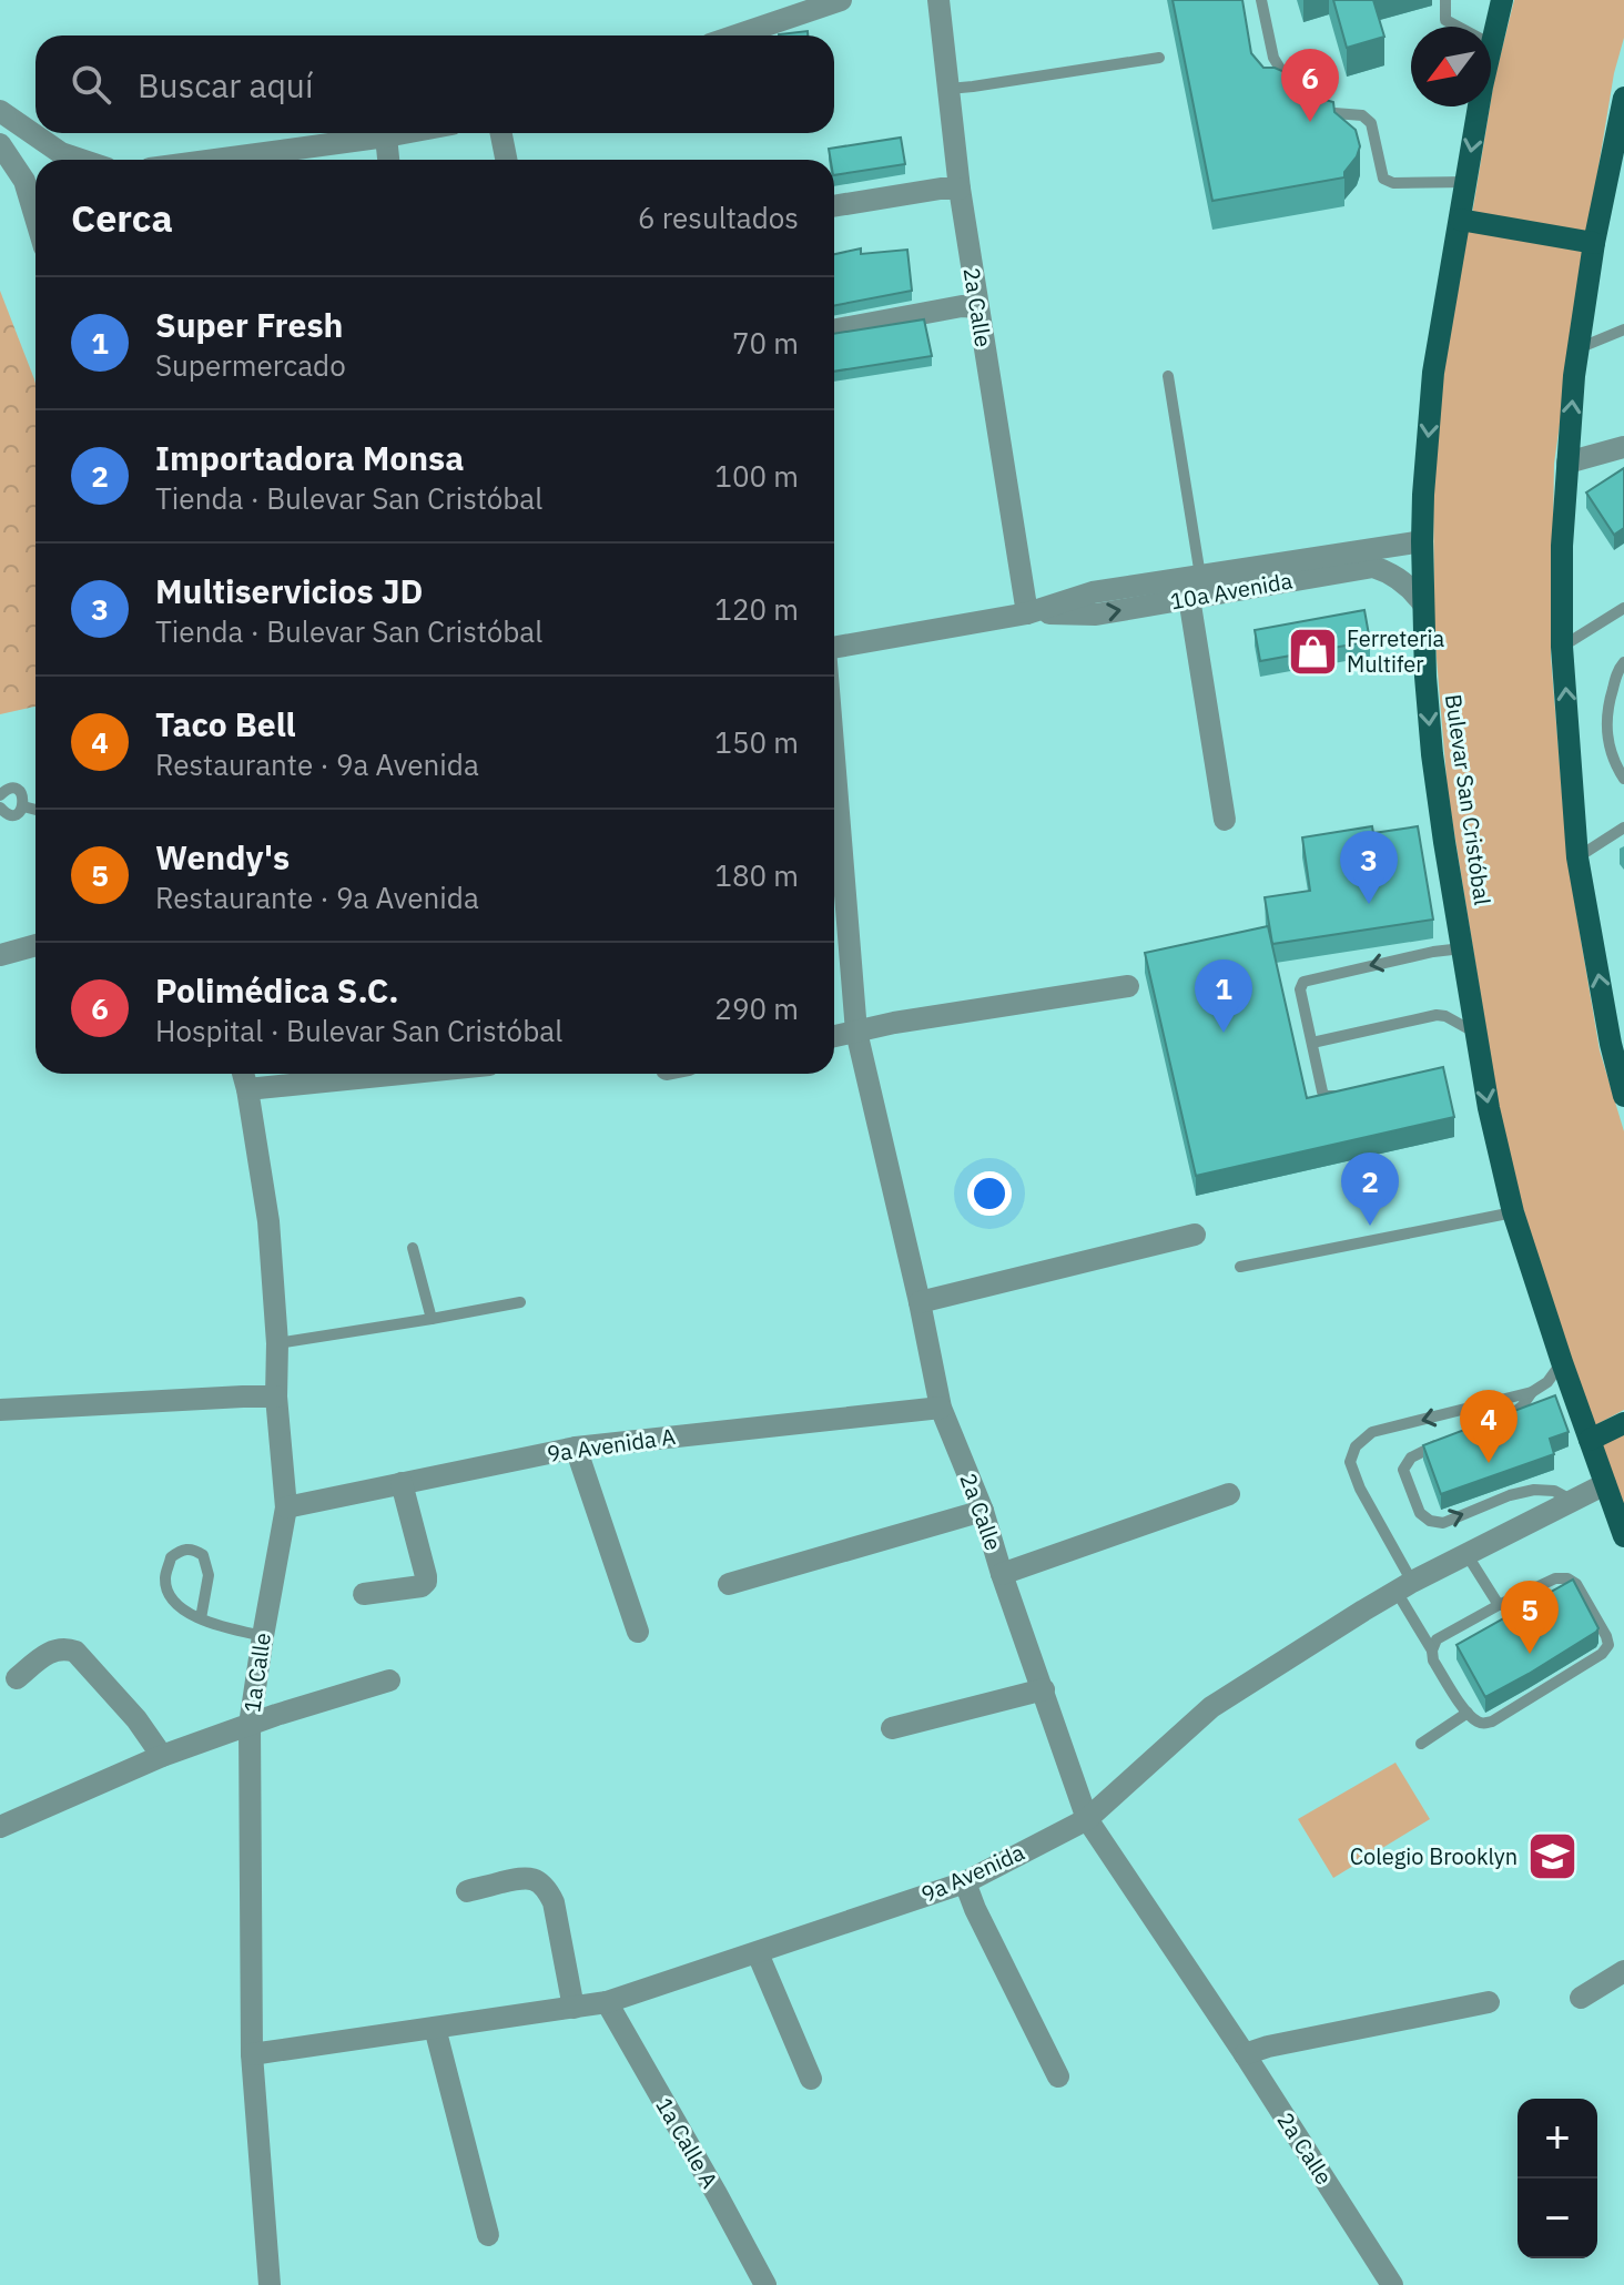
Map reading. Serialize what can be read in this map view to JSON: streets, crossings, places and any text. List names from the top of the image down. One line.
{"streets":{"main road":["Bulevar San Cristóbal"],"street":["2a Calle","10a Avenida","9a Avenida A","1a Calle","9a Avenida","1a Calle A"]},"crossings":[["2a Calle","10a Avenida"],["2a Calle","9a Avenida A"],["2a Calle","9a Avenida"],["10a Avenida","Bulevar San Cristóbal"],["Bulevar San Cristóbal","9a Avenida"],["9a Avenida A","1a Calle"],["1a Calle","9a Avenida"],["9a Avenida","1a Calle A"]],"places":{"shop":["Ferreteria Multifer"],"school or university":["Colegio Brooklyn"]},"north":"bottom left","page":{"search":"Buscar aquí","pins":["6","3","1","2","4","5"],"heading":["Cerca","6 resultados"],"list":[{"mark":"1","name":"Super Fresh","note":"Supermercado","value":"70 m"},{"mark":"2","name":"Importadora Monsa","note":"Tienda · Bulevar San Cristóbal","value":"100 m"},{"mark":"3","name":"Multiservicios JD","note":"Tienda · Bulevar San Cristóbal","value":"120 m"},{"mark":"4","name":"Taco Bell","note":"Restaurante · 9a Avenida","value":"150 m"},{"mark":"5","name":"Wendy's","note":"Restaurante · 9a Avenida","value":"180 m"},{"mark":"6","name":"Polimédica S.C.","note":"Hospital · Bulevar San Cristóbal","value":"290 m"}],"map_buttons":["+","−"]}}
